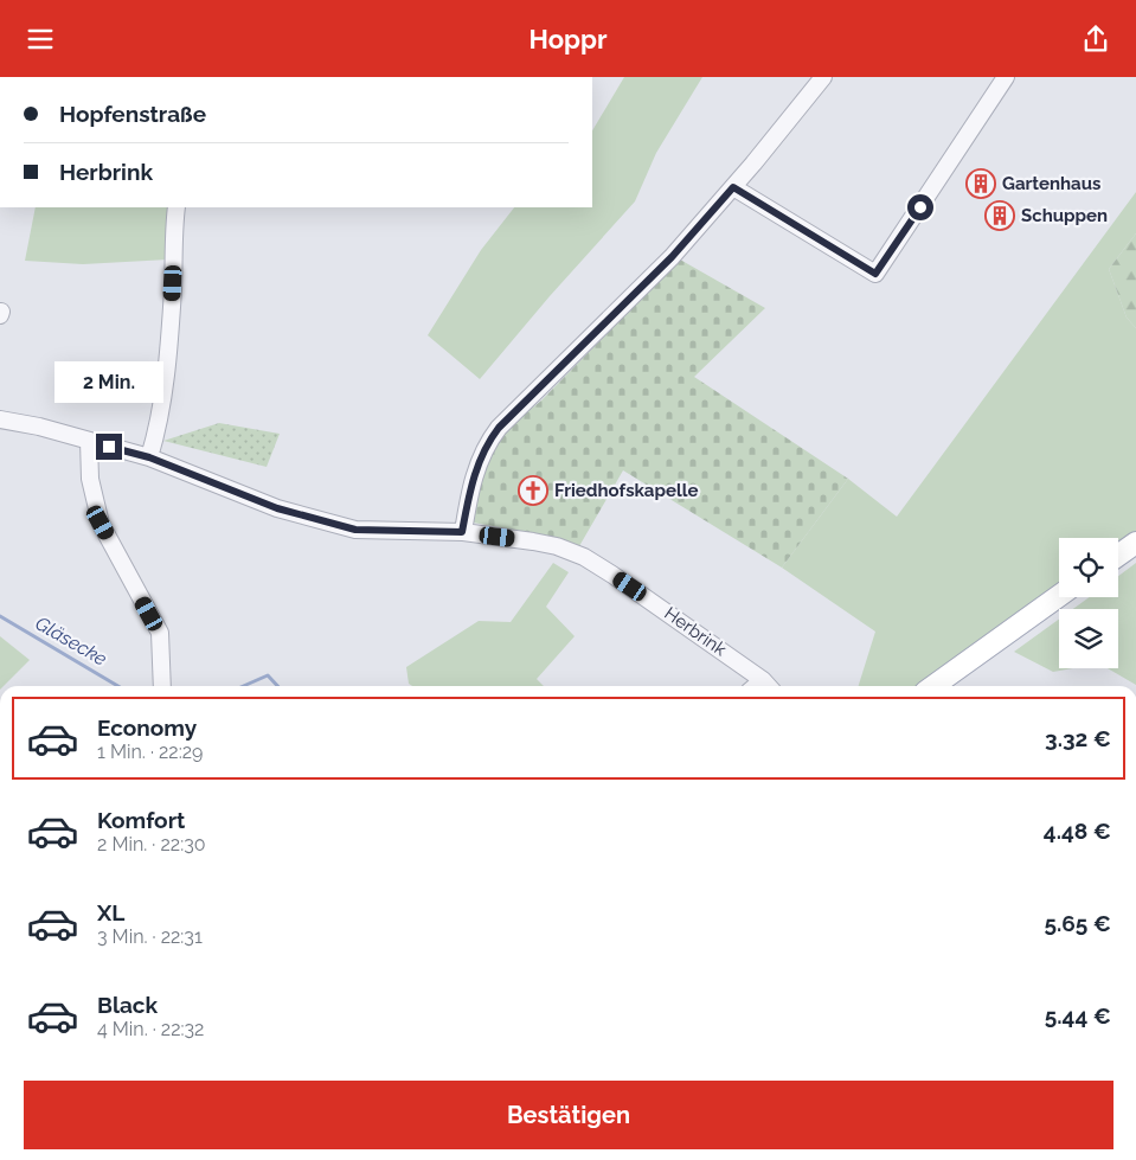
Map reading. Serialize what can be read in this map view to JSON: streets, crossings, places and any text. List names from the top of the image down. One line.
{"streets":{"street":["Herbrink"]},"water":["Gläsecke"],"places":{"building":["Gartenhaus","Schuppen"],"church":["Friedhofskapelle"]},"page":{"header":"Hoppr","banner":["Hopfenstraße","Herbrink"],"bubble":"2 Min.","list":[{"name":"Economy","note":"1 Min. · 22:29","value":"3.32 €"},{"name":"Komfort","note":"2 Min. · 22:30","value":"4.48 €"},{"name":"XL","note":"3 Min. · 22:31","value":"5.65 €"},{"name":"Black","note":"4 Min. · 22:32","value":"5.44 €"}],"buttons":"Bestätigen"}}
